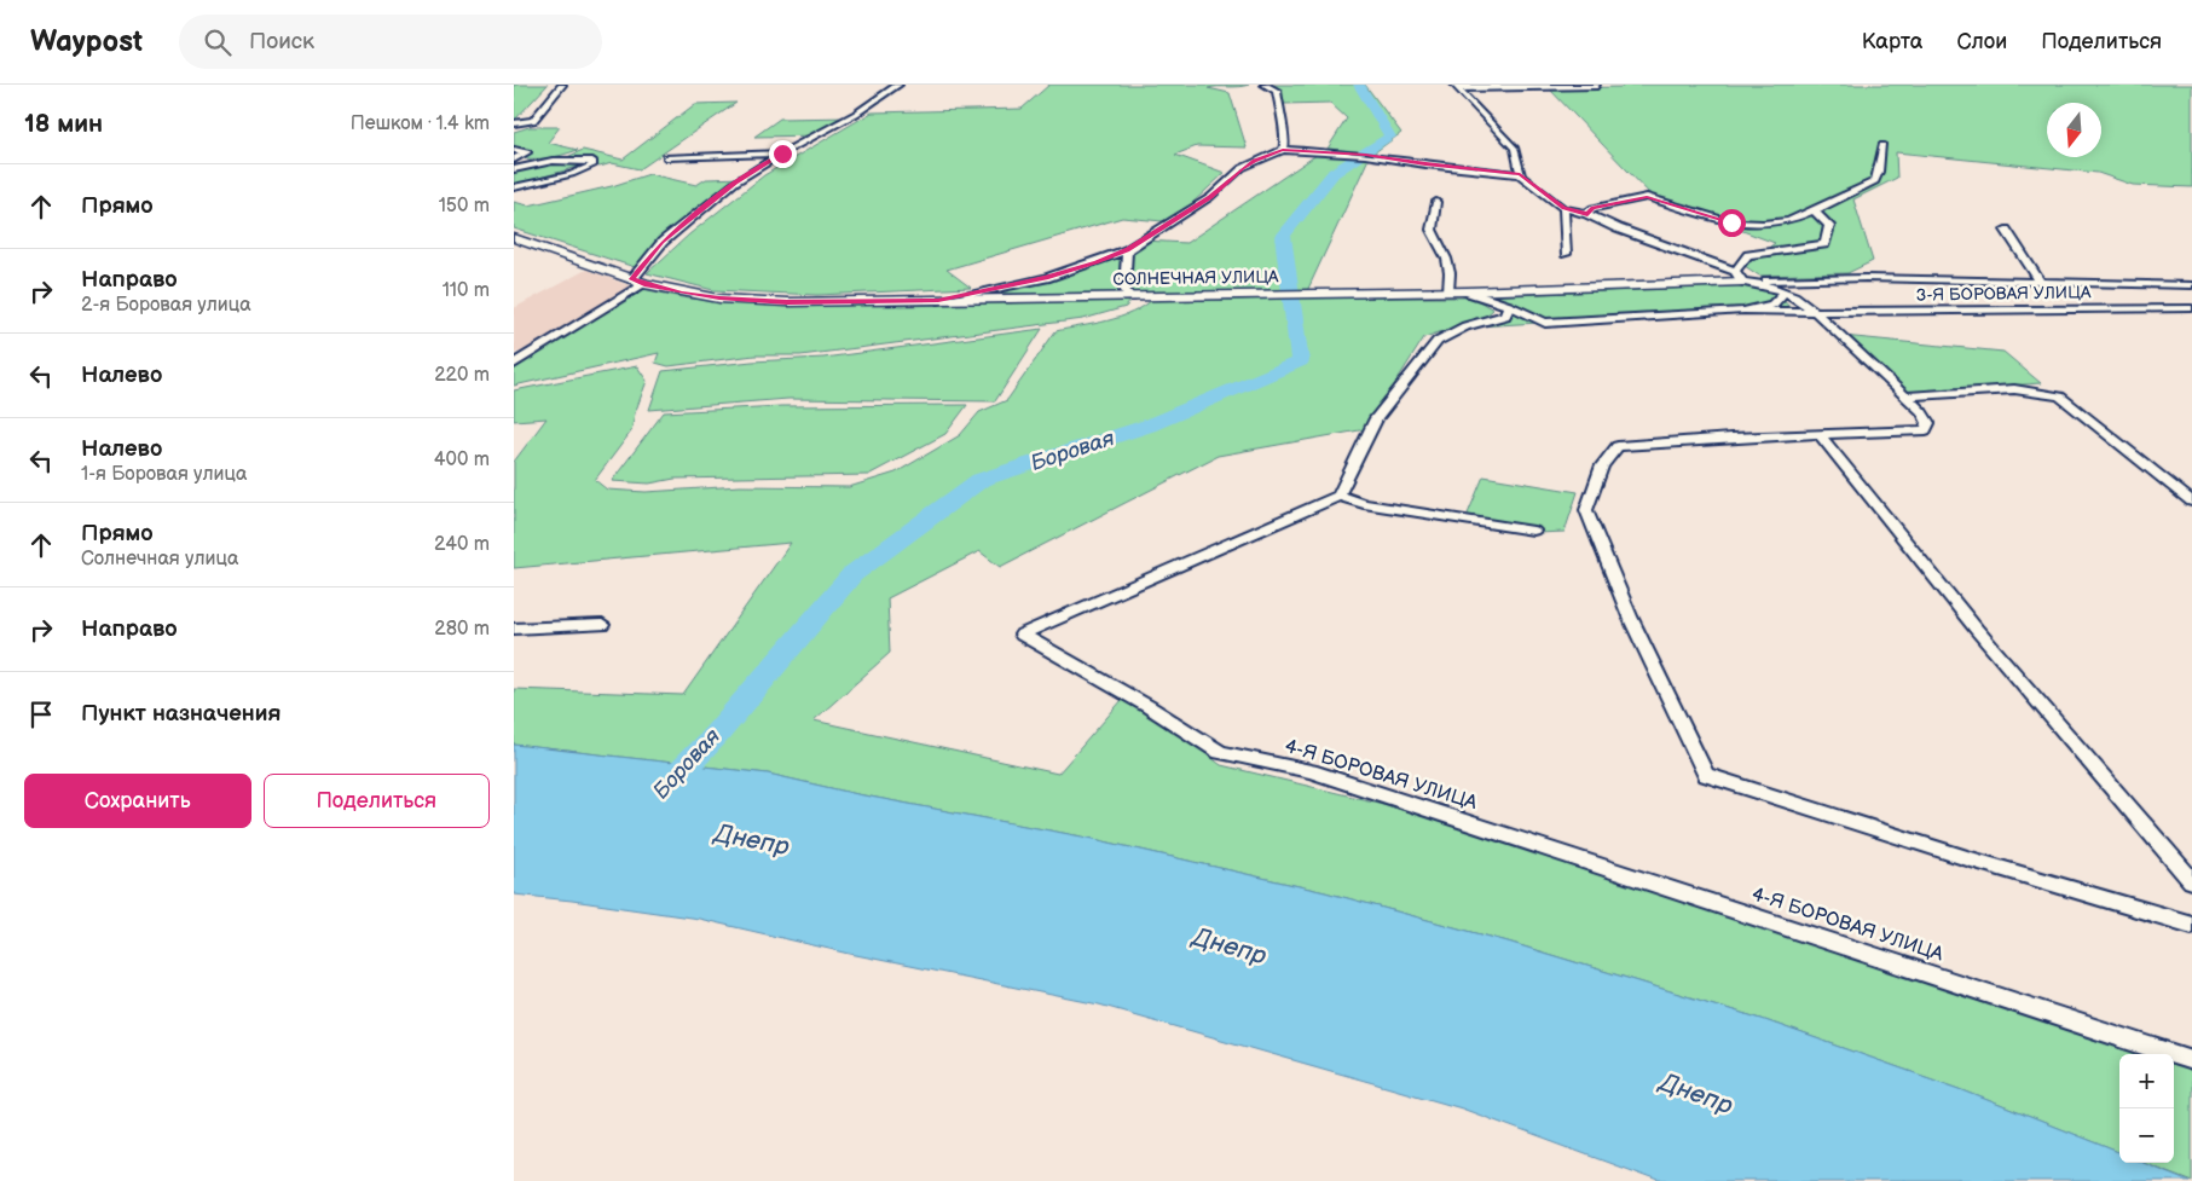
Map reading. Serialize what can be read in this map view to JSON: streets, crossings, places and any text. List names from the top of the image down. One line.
{"streets":{"street":["СОЛНЕЧНАЯ УЛИЦА","3-Я БОРОВАЯ УЛИЦА","4-Я БОРОВАЯ УЛИЦА"]},"water":["Боровая","Днепр"],"north":"bottom","page":{"header":"Waypost","search":"Поиск","nav":["Карта","Слои","Поделиться"],"heading":["18 мин","Пешком · 1.4 km"],"list":[["Прямо","150 m"],["Направо","2-я Боровая улица","110 m"],["Налево","220 m"],["Налево","1-я Боровая улица","400 m"],["Прямо","Солнечная улица","240 m"],["Направо","280 m"],"Пункт назначения"],"buttons":["Сохранить","Поделиться"],"map_buttons":["+","−"]}}
